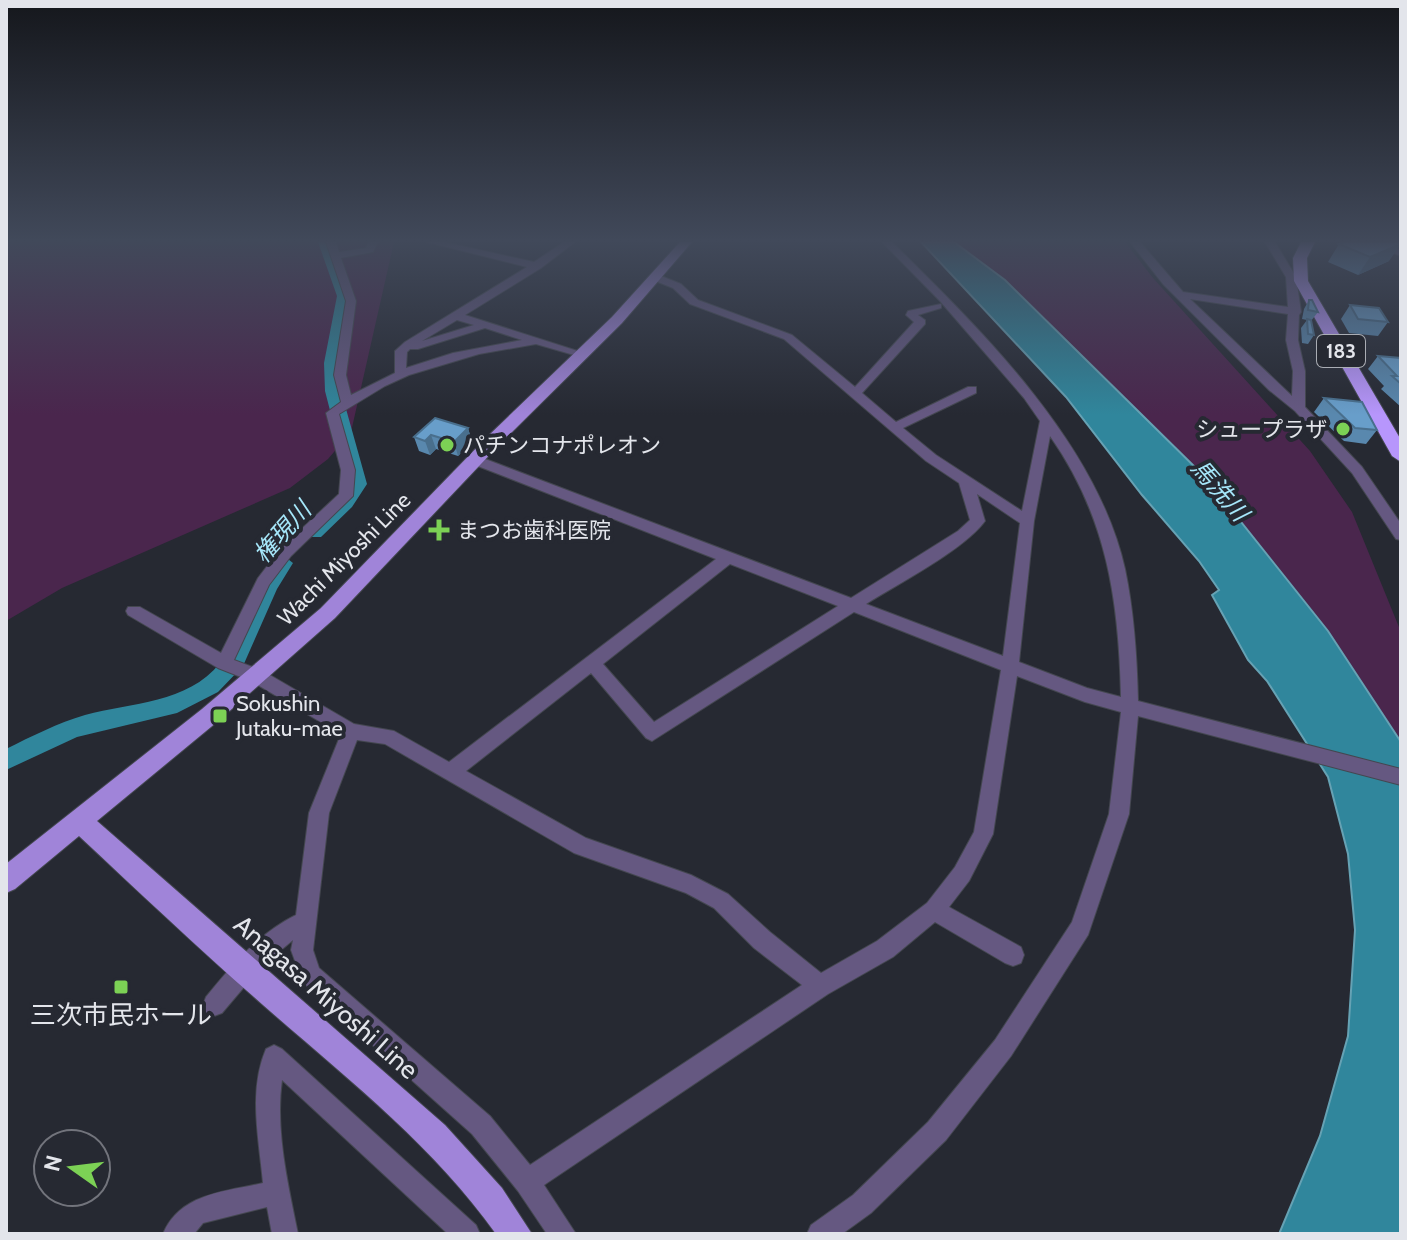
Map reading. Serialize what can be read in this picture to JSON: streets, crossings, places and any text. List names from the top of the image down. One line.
{"streets":{"highway":["183"],"main road":["Wachi Miyoshi Line","Anagasa Miyoshi Line"]},"crossings":[["Wachi Miyoshi Line","Anagasa Miyoshi Line"]],"water":["馬洗川","権現川"],"places":{"other":["シュープラザ","パチンコナポレオン"],"health":["まつお歯科医院"],"transit":["Sokushin Jutaku-mae","三次市民ホール"]},"north":"left"}
